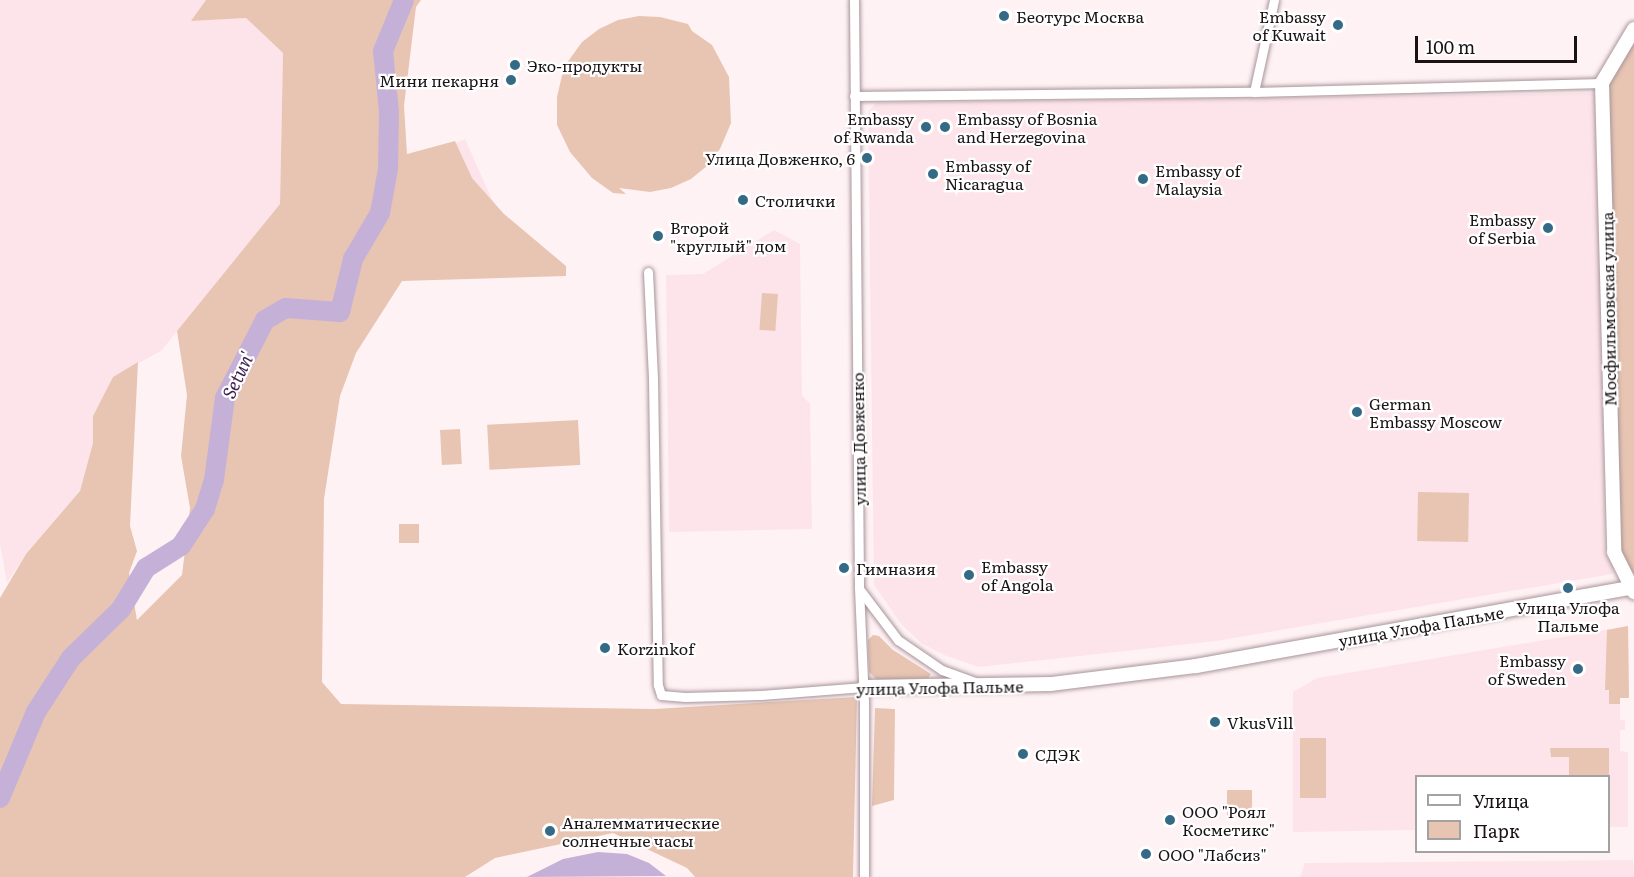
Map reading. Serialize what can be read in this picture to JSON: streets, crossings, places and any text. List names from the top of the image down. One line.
{"streets":{"street":["Мосфильмовская улица","улица Довженко","улица Улофа Пальме"]},"crossings":[["Мосфильмовская улица","улица Улофа Пальме"],["улица Довженко","улица Улофа Пальме"]],"water":["Setun'"],"places":["Беотурс Москва","Embassy of Kuwait","Эко-продукты","Мини пекарня","Embassy of Rwanda","Embassy of Bosnia and Herzegovina","Улица Довженко, 6","Embassy of Nicaragua","Embassy of Malaysia","Столички","Embassy of Serbia","Второй \"круглый\" дом","German Embassy Moscow","Гимназия","Embassy of Angola","Улица Улофа Пальме","Korzinkof","Embassy of Sweden","VkusVill","СДЭК","ООО \"Роял Косметикс\"","Аналемматические солнечные часы","ООО \"Лабсиз\""],"legend":["Улица","Парк"],"scale_bar":"100 m"}
